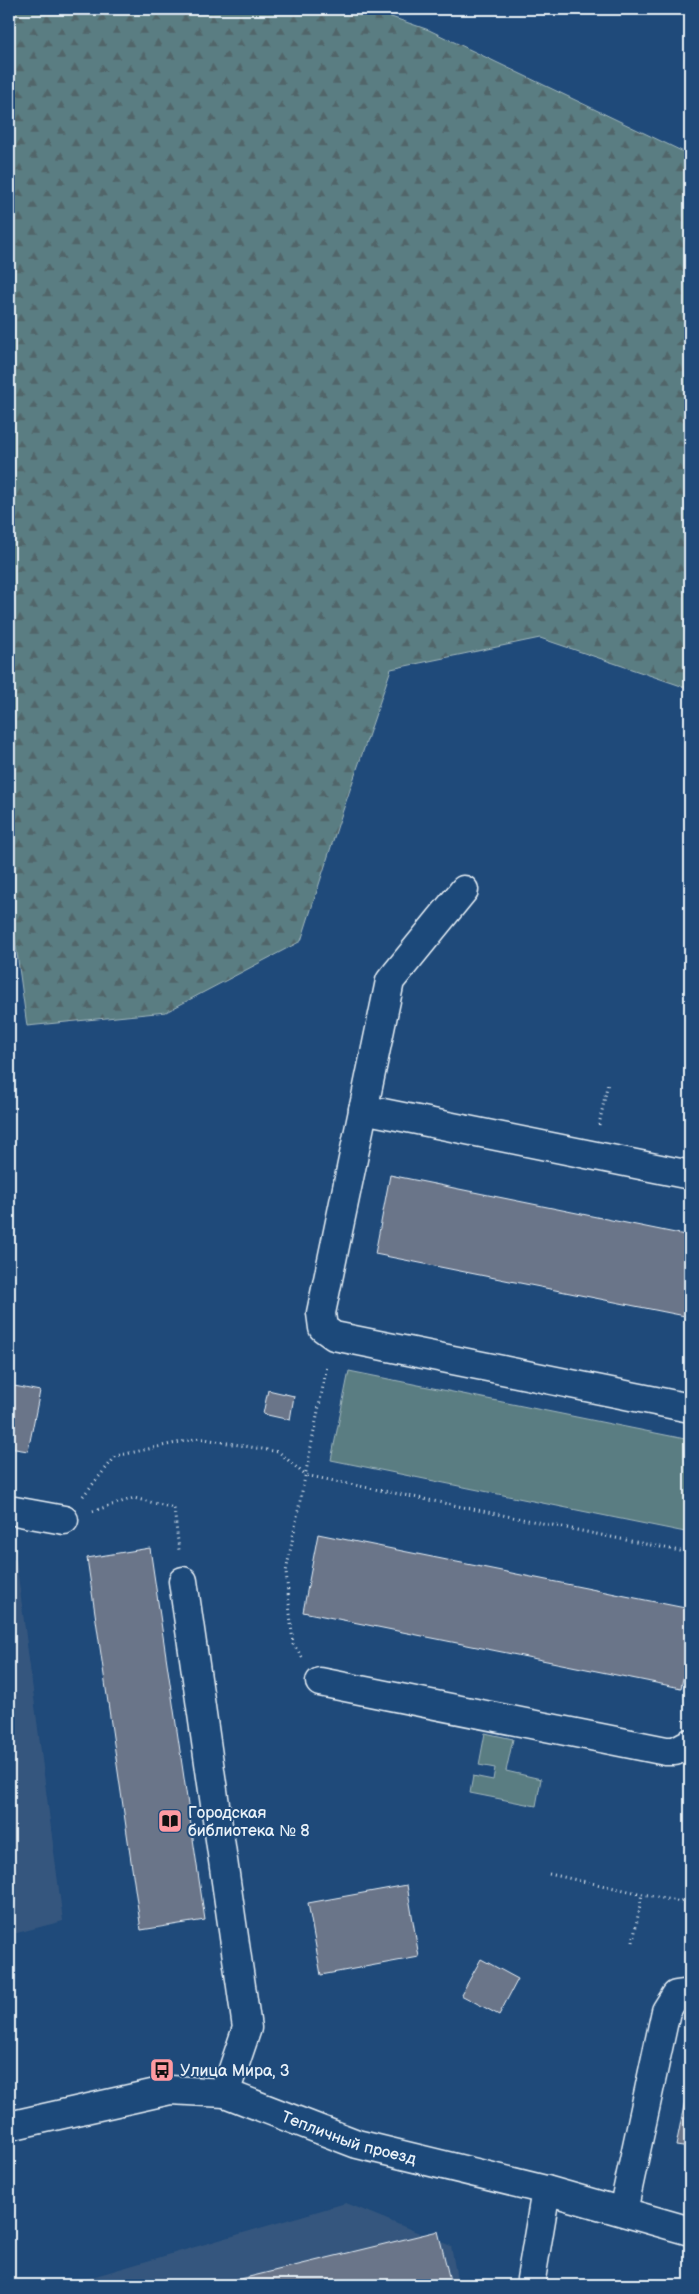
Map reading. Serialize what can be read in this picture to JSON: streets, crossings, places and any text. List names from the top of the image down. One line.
{"streets":{"street":["Тепличный проезд"]},"places":{"library":["Городская библиотека № 8"],"bus stop":["Улица Мира, 3"]}}
